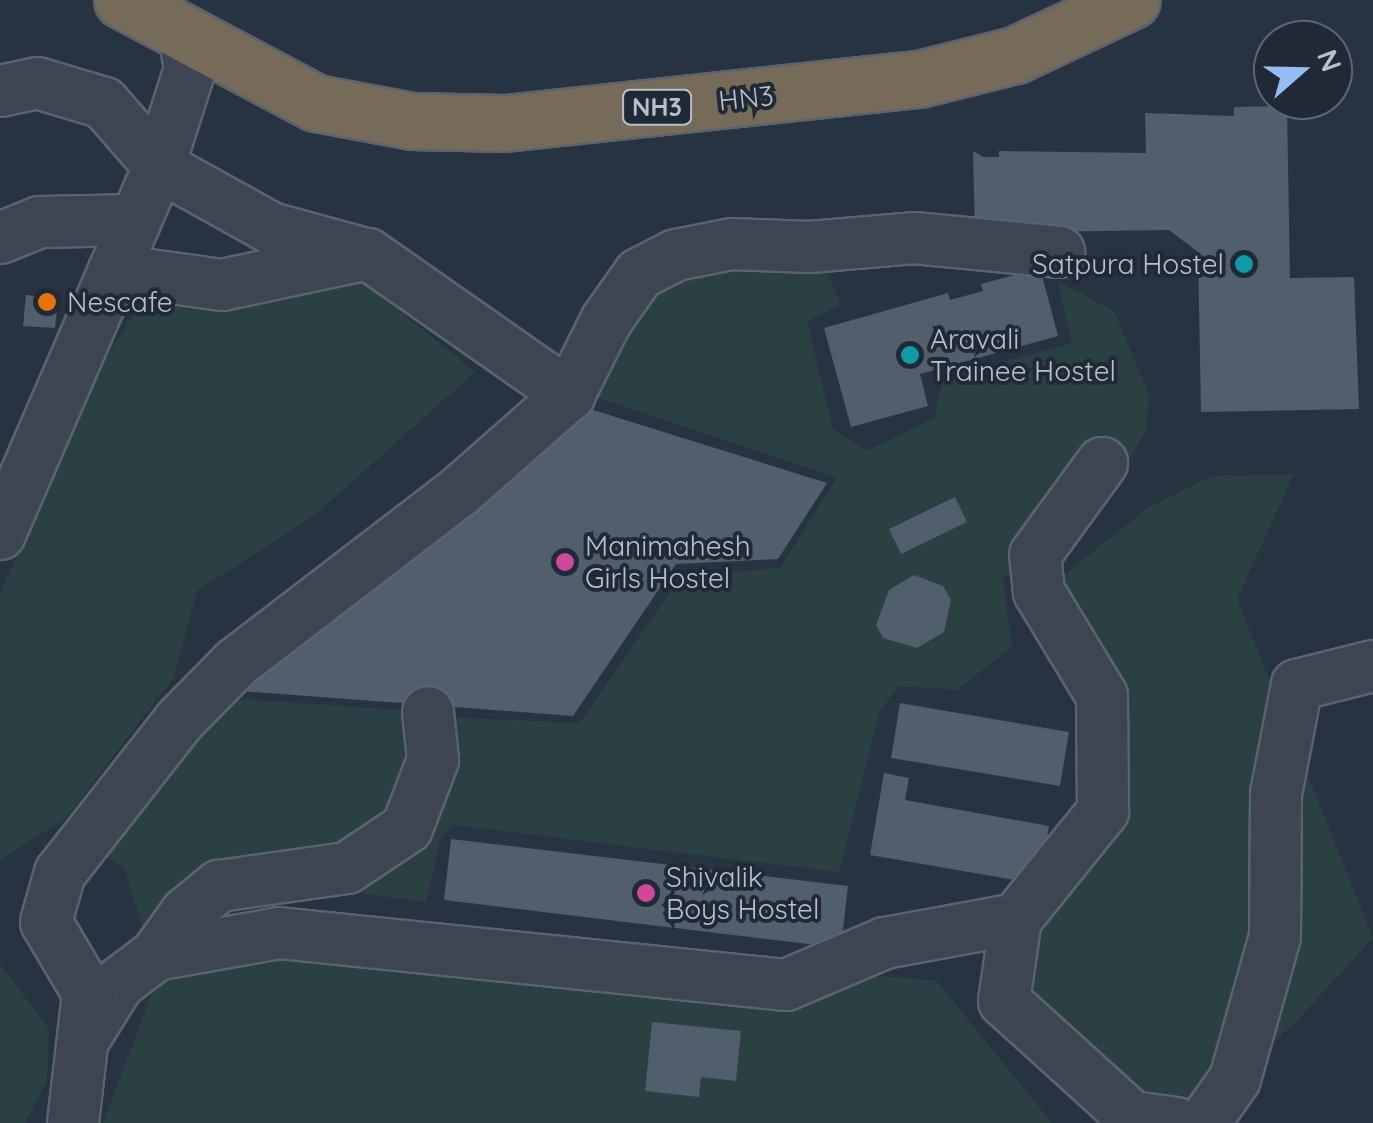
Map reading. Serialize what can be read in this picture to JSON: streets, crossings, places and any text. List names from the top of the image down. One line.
{"streets":{"highway":["HN3","NH3"]},"crossings":[["HN3","NH3"]],"places":["Satpura Hostel","Nescafe","Aravali Trainee Hostel","Manimahesh Girls Hostel","Shivalik Boys Hostel"],"north":"right"}
